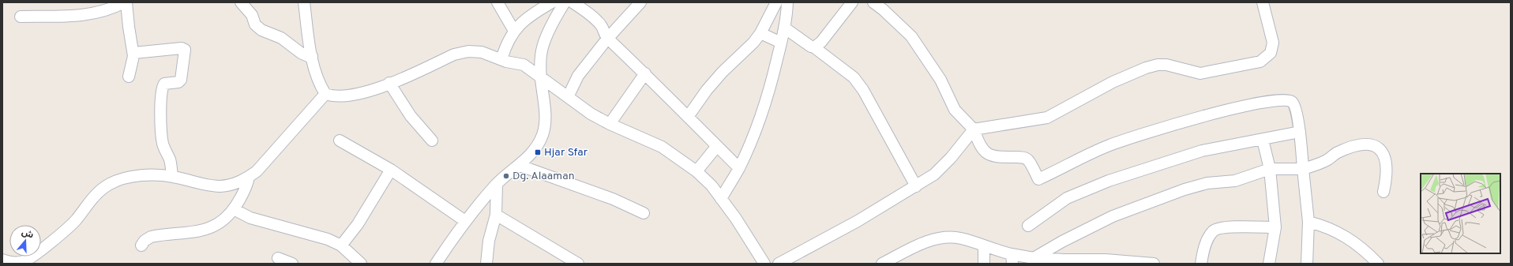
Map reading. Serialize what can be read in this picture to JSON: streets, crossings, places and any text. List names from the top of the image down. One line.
{"places":{"transit":["Hjar Sfar"],"other":["Dg. Alaaman"]},"north":"top"}
